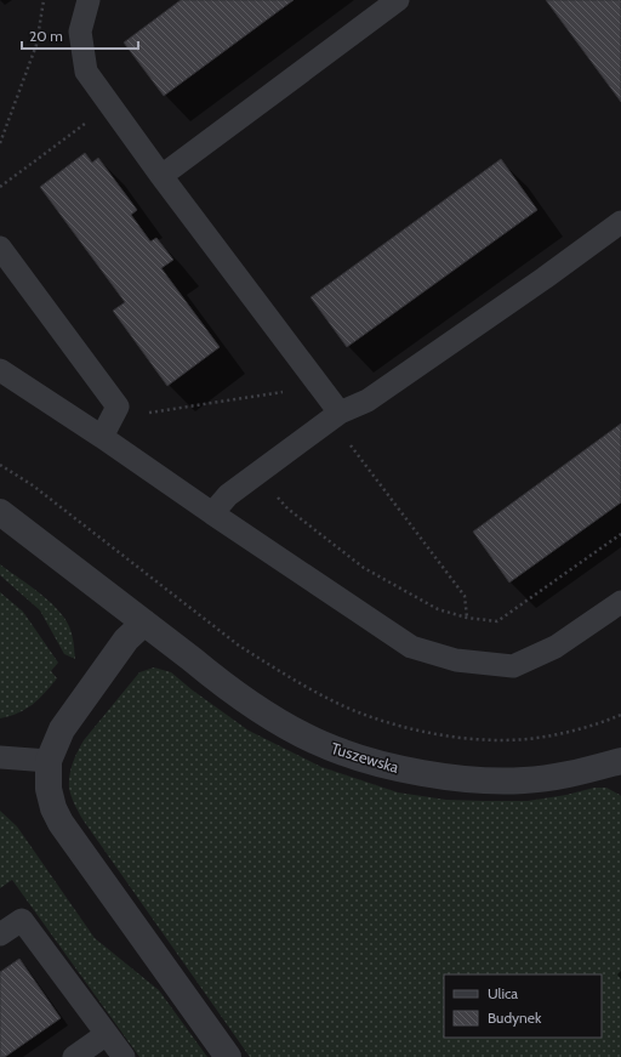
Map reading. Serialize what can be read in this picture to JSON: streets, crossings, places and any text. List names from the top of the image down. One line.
{"streets":{"street":["Tuszewska"]},"legend":["Ulica","Budynek"],"scale_bar":"20 m"}
